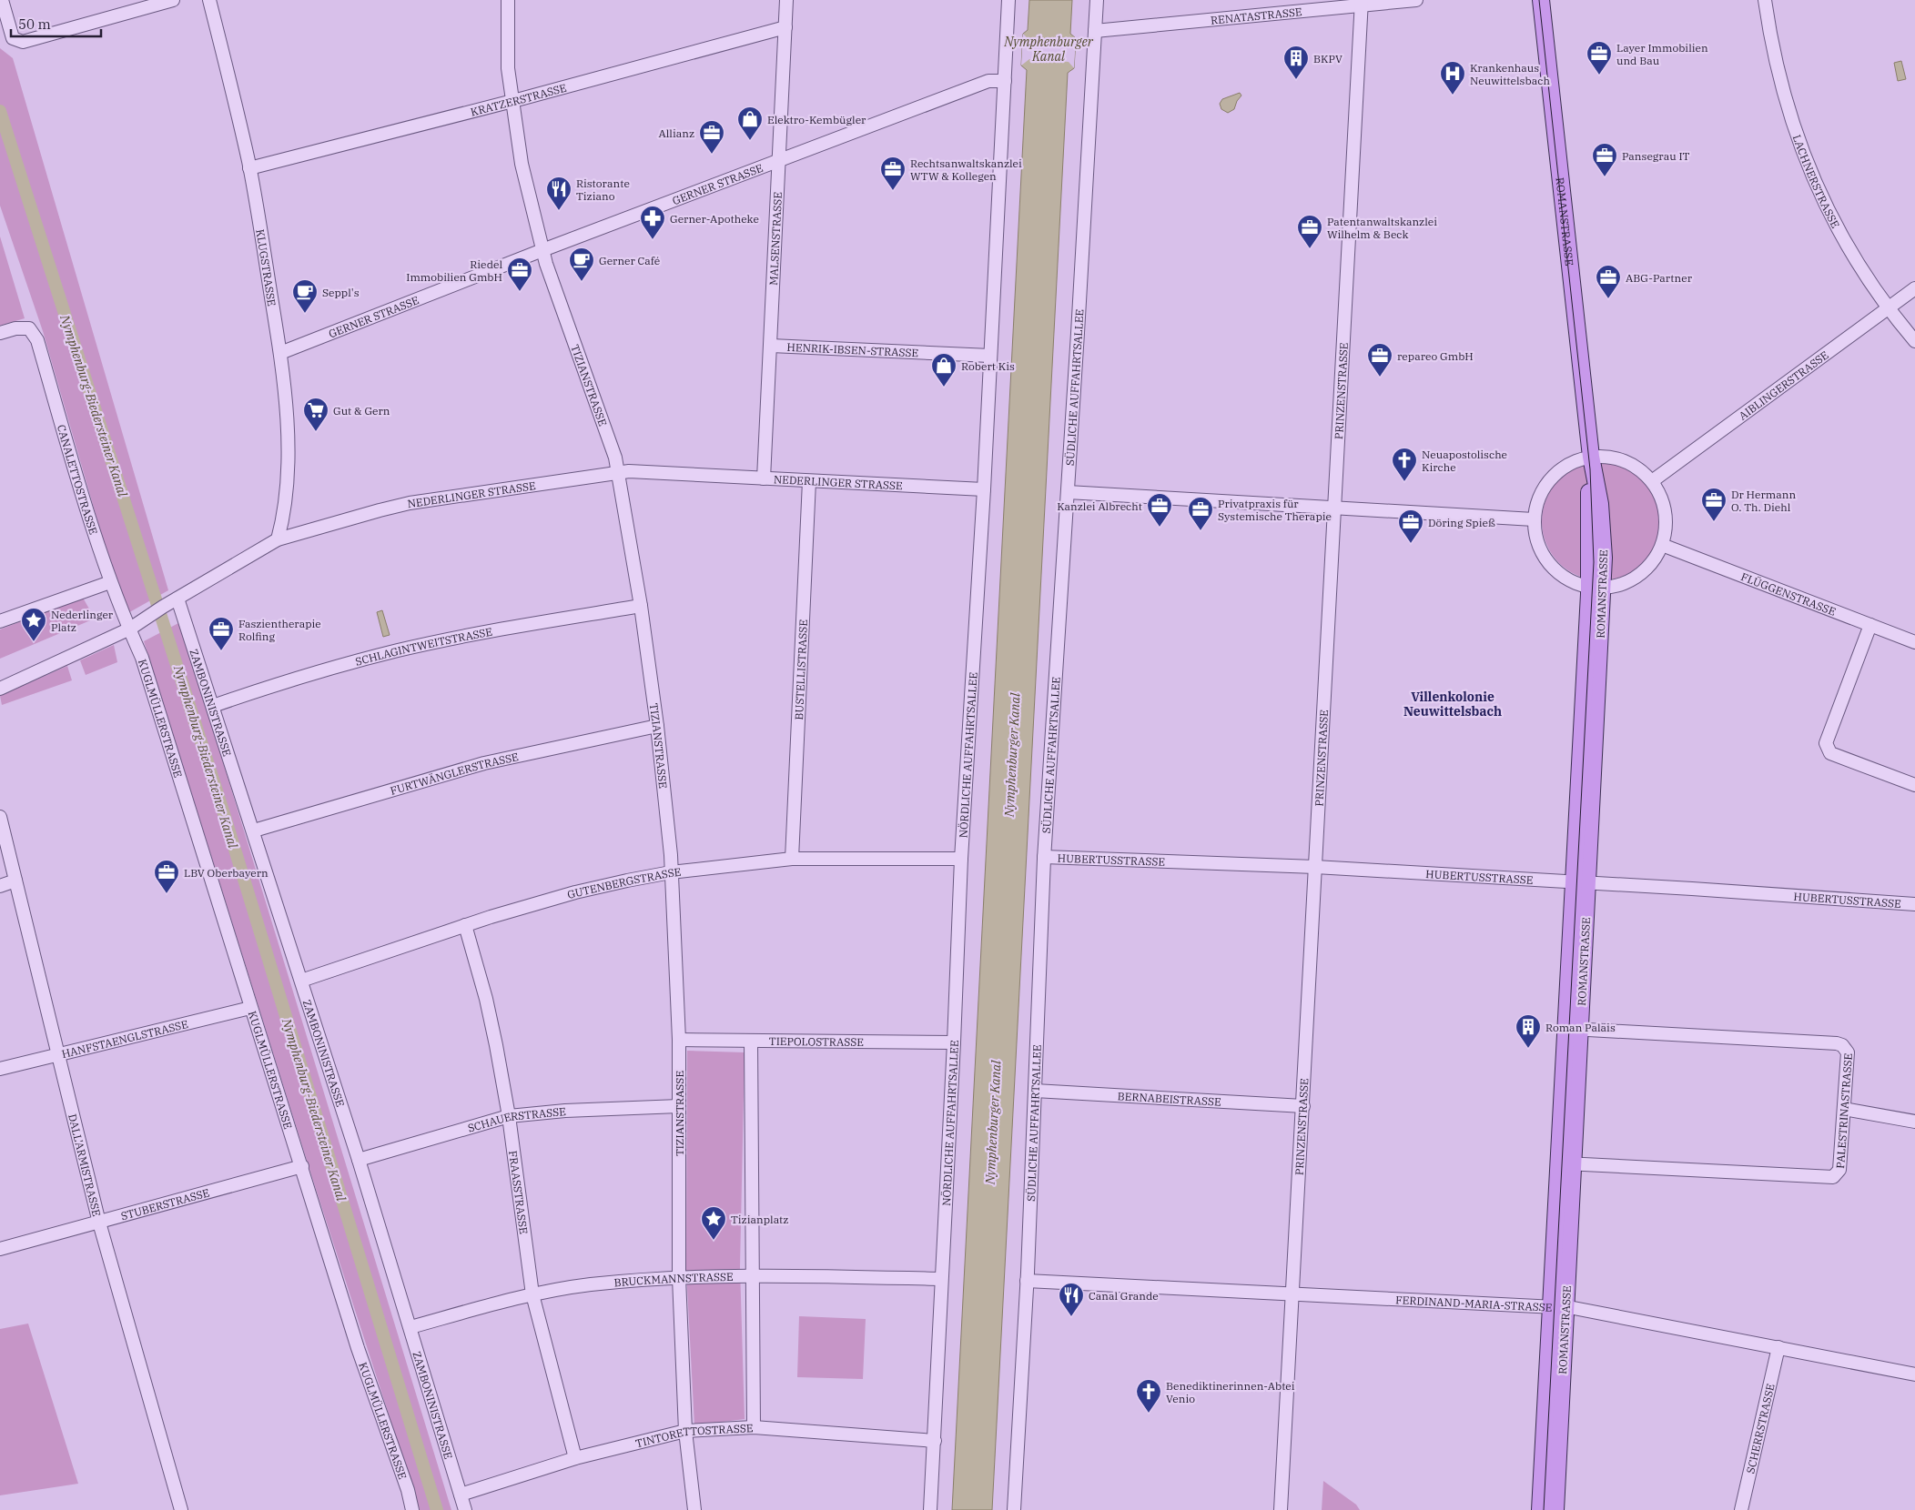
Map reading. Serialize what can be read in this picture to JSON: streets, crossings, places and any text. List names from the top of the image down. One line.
{"streets":{"main road":["ROMANSTRASSE"],"street":["RENATASTRASSE","KRATZERSTRASSE","LACHNERSTRASSE","GERNER STRASSE","MALSENSTRASSE","KLUGSTRASSE","HENRIK-IBSEN-STRASSE","AIBLINGERSTRASSE","TIZIANSTRASSE","SÜDLICHE AUFFAHRTSALLEE","PRINZENSTRASSE","CANALETTOSTRASSE","NEDERLINGER STRASSE","FLÜGGENSTRASSE","SCHLAGINTWEITSTRASSE","BUSTELLISTRASSE","ZAMBONINISTRASSE","KUGLMÜLLERSTRASSE","NÖRDLICHE AUFFAHRTSALLEE","FURTWÄNGLERSTRASSE","HUBERTUSSTRASSE","GUTENBERGSTRASSE","HANFSTAENGLSTRASSE","TIEPOLOSTRASSE","BERNABEISTRASSE","PALESTRINASTRASSE","SCHAUERSTRASSE","DALL'ARMISTRASSE","FRAASSTRASSE","STUBERSTRASSE","BRUCKMANNSTRASSE","FERDINAND-MARIA-STRASSE","SCHERRSTRASSE","TINTORETTOSTRASSE"]},"crossings":[["RENATASTRASSE","SÜDLICHE AUFFAHRTSALLEE"],["RENATASTRASSE","PRINZENSTRASSE"],["KRATZERSTRASSE","MALSENSTRASSE"],["KRATZERSTRASSE","KLUGSTRASSE"],["KRATZERSTRASSE","TIZIANSTRASSE"],["LACHNERSTRASSE","AIBLINGERSTRASSE"],["GERNER STRASSE","MALSENSTRASSE"],["GERNER STRASSE","KLUGSTRASSE"],["GERNER STRASSE","TIZIANSTRASSE"],["GERNER STRASSE","NÖRDLICHE AUFFAHRTSALLEE"],["ROMANSTRASSE","HUBERTUSSTRASSE"],["ROMANSTRASSE","PALESTRINASTRASSE"],["ROMANSTRASSE","FERDINAND-MARIA-STRASSE"],["MALSENSTRASSE","HENRIK-IBSEN-STRASSE"],["MALSENSTRASSE","NEDERLINGER STRASSE"],["KLUGSTRASSE","NEDERLINGER STRASSE"],["HENRIK-IBSEN-STRASSE","NÖRDLICHE AUFFAHRTSALLEE"],["TIZIANSTRASSE","NEDERLINGER STRASSE"],["TIZIANSTRASSE","SCHLAGINTWEITSTRASSE"],["TIZIANSTRASSE","FURTWÄNGLERSTRASSE"],["TIZIANSTRASSE","GUTENBERGSTRASSE"],["TIZIANSTRASSE","TIEPOLOSTRASSE"],["TIZIANSTRASSE","SCHAUERSTRASSE"],["TIZIANSTRASSE","BRUCKMANNSTRASSE"],["TIZIANSTRASSE","TINTORETTOSTRASSE"],["SÜDLICHE AUFFAHRTSALLEE","HUBERTUSSTRASSE"],["SÜDLICHE AUFFAHRTSALLEE","BERNABEISTRASSE"],["SÜDLICHE AUFFAHRTSALLEE","FERDINAND-MARIA-STRASSE"],["PRINZENSTRASSE","HUBERTUSSTRASSE"],["PRINZENSTRASSE","BERNABEISTRASSE"],["PRINZENSTRASSE","FERDINAND-MARIA-STRASSE"],["CANALETTOSTRASSE","NEDERLINGER STRASSE"],["CANALETTOSTRASSE","KUGLMÜLLERSTRASSE"],["NEDERLINGER STRASSE","BUSTELLISTRASSE"],["NEDERLINGER STRASSE","ZAMBONINISTRASSE"],["NEDERLINGER STRASSE","KUGLMÜLLERSTRASSE"],["NEDERLINGER STRASSE","NÖRDLICHE AUFFAHRTSALLEE"],["SCHLAGINTWEITSTRASSE","ZAMBONINISTRASSE"],["BUSTELLISTRASSE","GUTENBERGSTRASSE"],["ZAMBONINISTRASSE","FURTWÄNGLERSTRASSE"],["ZAMBONINISTRASSE","GUTENBERGSTRASSE"],["ZAMBONINISTRASSE","SCHAUERSTRASSE"],["ZAMBONINISTRASSE","BRUCKMANNSTRASSE"],["ZAMBONINISTRASSE","TINTORETTOSTRASSE"],["KUGLMÜLLERSTRASSE","HANFSTAENGLSTRASSE"],["KUGLMÜLLERSTRASSE","STUBERSTRASSE"],["NÖRDLICHE AUFFAHRTSALLEE","GUTENBERGSTRASSE"],["NÖRDLICHE AUFFAHRTSALLEE","TIEPOLOSTRASSE"],["NÖRDLICHE AUFFAHRTSALLEE","BRUCKMANNSTRASSE"],["NÖRDLICHE AUFFAHRTSALLEE","TINTORETTOSTRASSE"],["GUTENBERGSTRASSE","FRAASSTRASSE"],["HANFSTAENGLSTRASSE","DALL'ARMISTRASSE"],["SCHAUERSTRASSE","FRAASSTRASSE"],["DALL'ARMISTRASSE","STUBERSTRASSE"],["FRAASSTRASSE","BRUCKMANNSTRASSE"],["FRAASSTRASSE","TINTORETTOSTRASSE"],["FERDINAND-MARIA-STRASSE","SCHERRSTRASSE"]],"districts":["Villenkolonie Neuwittelsbach"],"water":["Nymphenburger Kanal","Nymphenburg-Biedersteiner Kanal"],"places":{"office":["Layer Immobilien und Bau","Allianz","Pansegrau IT","Rechtsanwaltskanzlei WTW & Kollegen","Patentanwaltskanzlei Wilhelm & Beck","Riedel Immobilien GmbH","ABG-Partner","repareo GmbH","Dr Hermann O. Th. Diehl","Kanzlei Albrecht","Privatpraxis für Systemische Therapie","Döring Spieß","Faszientherapie Rolfing","LBV Oberbayern"],"building":["BKPV","Roman Palais"],"hospital":["Krankenhaus Neuwittelsbach"],"shop":["Elektro-Kembügler","Robert Kis"],"restaurant":["Ristorante Tiziano","Canal Grande"],"pharmacy":["Gerner-Apotheke"],"cafe":["Gerner Café","Seppl's"],"supermarket":["Gut & Gern"],"church":["Neuapostolische Kirche","Benediktinerinnen-Abtei Venio"],"place":["Nederlinger Platz","Tizianplatz"]},"scale_bar":"50 m"}
